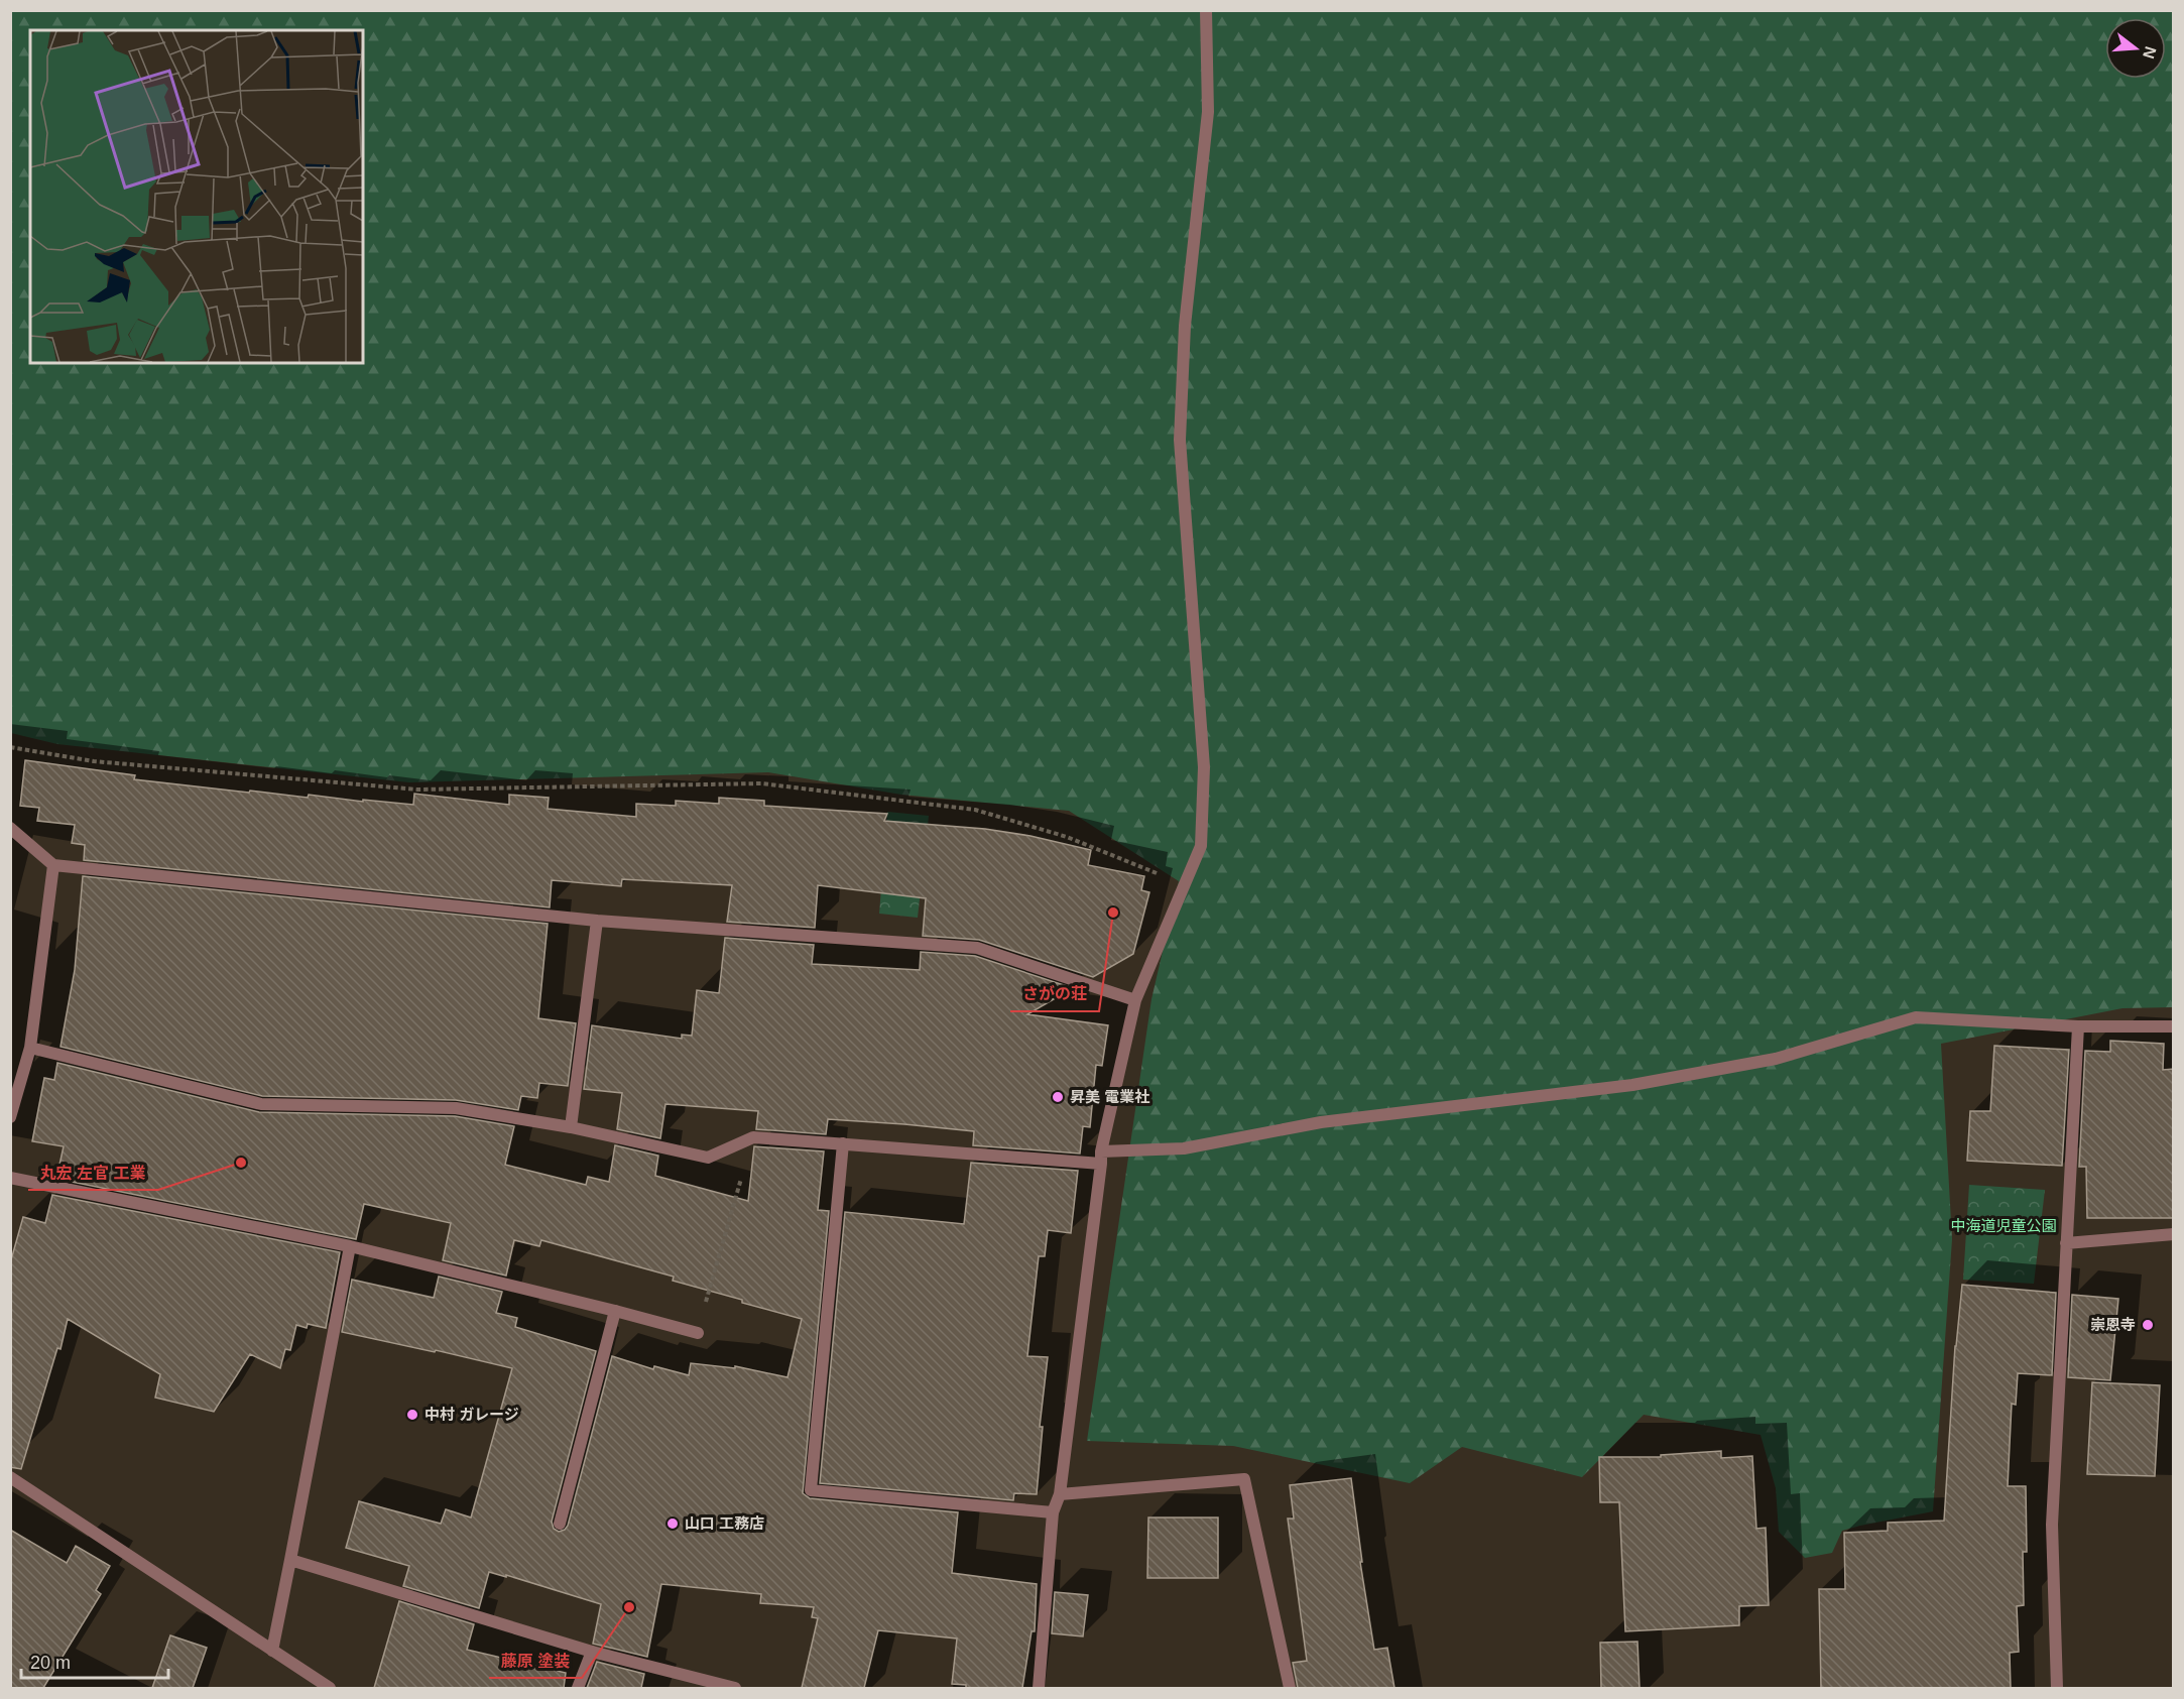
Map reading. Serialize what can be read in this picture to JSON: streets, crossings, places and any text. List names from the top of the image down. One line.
{"parks":["中海道児童公園"],"places":["さがの荘","昇美 電業社","丸宏 左官 工業","崇恩寺","中村 ガレージ","山口 工務店","藤原 塗装"],"scale_bar":"20 m","north":"right"}
